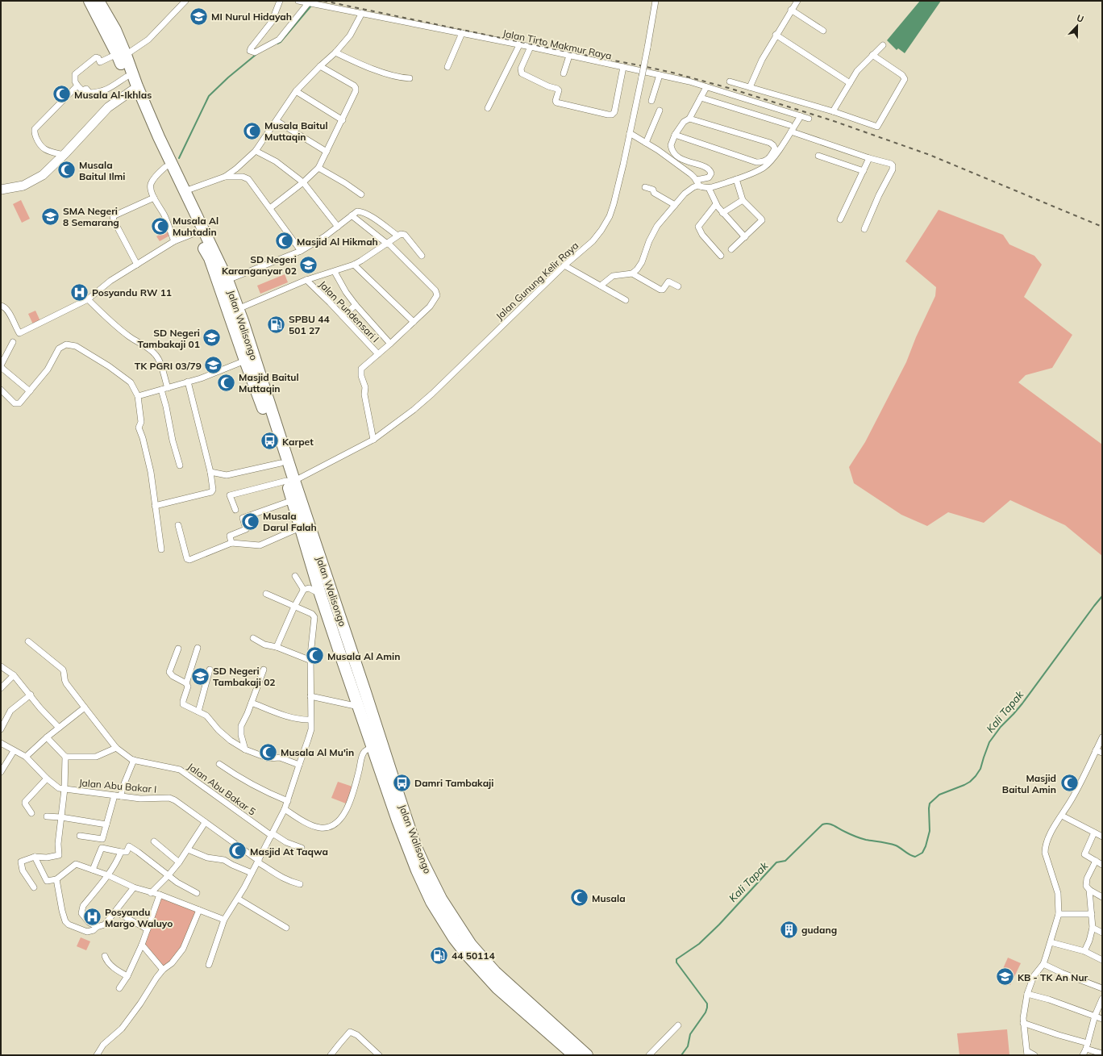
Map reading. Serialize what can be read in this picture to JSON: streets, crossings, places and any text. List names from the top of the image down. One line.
{"streets":{"highway":["Jalan Walisongo"],"street":["Jalan Tirto Makmur Raya","Jalan Gunung Kelir Raya","Jalan Pundensari I","Jalan Abu Bakar I","Jalan Abu Bakar 5"]},"crossings":[["Jalan Gunung Kelir Raya","Jalan Walisongo"]],"water":["Kali Tapak"],"places":{"school or university":["MI Nurul Hidayah","SMA Negeri 8 Semarang","SD Negeri Karanganyar 02","SD Negeri Tambakaji 01","TK PGRI 03/79","SD Negeri Tambakaji 02","KB - TK An Nur"],"mosque":["Musala Al-Ikhlas","Musala Baitul Muttaqin","Musala Baitul Ilmi","Musala Al Muhtadin","Masjid Al Hikmah","Masjid Baitul Muttaqin","Musala Darul Falah","Musala Al Amin","Musala Al Mu'in","Masjid Baitul Amin","Masjid At Taqwa","Musala"],"hospital":["Posyandu RW 11","Posyandu Margo Waluyo"],"fuel station":["SPBU 44 501 27","44 50114"],"bus stop":["Karpet","Damri Tambakaji"],"building":["gudang"]},"north":"top"}
